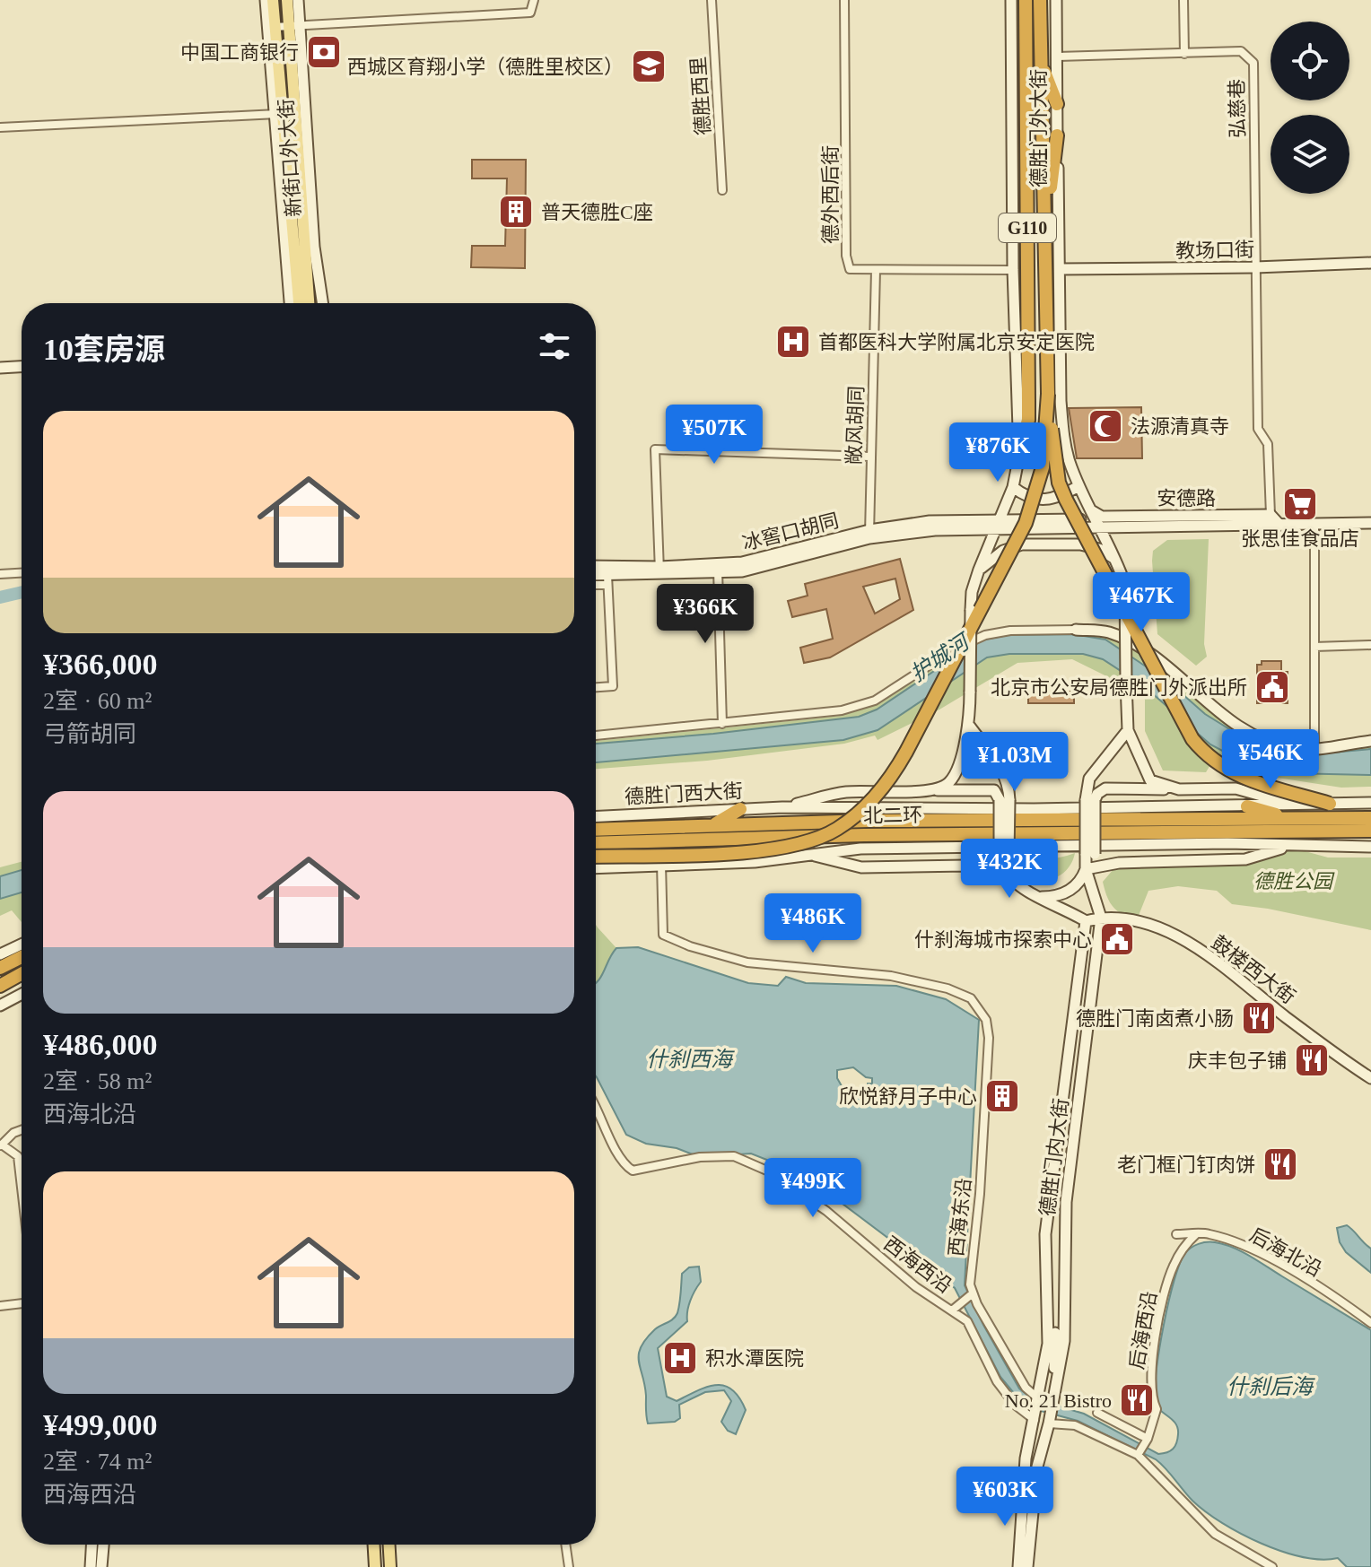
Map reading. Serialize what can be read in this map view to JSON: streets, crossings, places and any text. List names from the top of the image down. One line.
{"streets":{"highway":["德胜门外大街","G110","北二环"],"main road":["新街口外大街"],"street":["德胜西里","弘慈巷","德外西后街","教场口街","敞风胡同","安德路","冰窖口胡同","德胜门西大街","鼓楼西大街","德胜门内大街","西海东沿","后海北沿","西海西沿","后海西沿"]},"crossings":[["弘慈巷","德胜门外大街"],["弘慈巷","教场口街"],["弘慈巷","安德路"],["德胜门外大街","德外西后街"],["德胜门外大街","教场口街"],["德胜门外大街","安德路"],["德胜门外大街","冰窖口胡同"],["德外西后街","敞风胡同"],["敞风胡同","冰窖口胡同"],["安德路","冰窖口胡同"],["鼓楼西大街","德胜门内大街"],["德胜门内大街","西海东沿"],["后海北沿","后海西沿"]],"water":["护城河","什刹西海","什刹后海"],"parks":["德胜公园"],"places":{"bank":["中国工商银行"],"school or university":["西城区育翔小学（德胜里校区）"],"building":["普天德胜C座","欣悦舒月子中心"],"hospital":["首都医科大学附属北京安定医院","积水潭医院"],"mosque":["法源清真寺"],"supermarket":["张思佳食品店"],"public building":["北京市公安局德胜门外派出所","什刹海城市探索中心"],"restaurant":["德胜门南卤煮小肠","庆丰包子铺","老门框门钉肉饼","No. 21 Bistro"]},"page":{"heading":"10套房源","list":[{"name":"¥366,000","note":"2室 · 60 m² · 弓箭胡同"},{"name":"¥486,000","note":"2室 · 58 m² · 西海北沿"},{"name":"¥499,000","note":"2室 · 74 m² · 西海西沿"}],"price":["¥507K","¥876K","¥467K","¥366K","¥546K","¥1.03M","¥432K","¥486K","¥499K","¥603K"]}}
